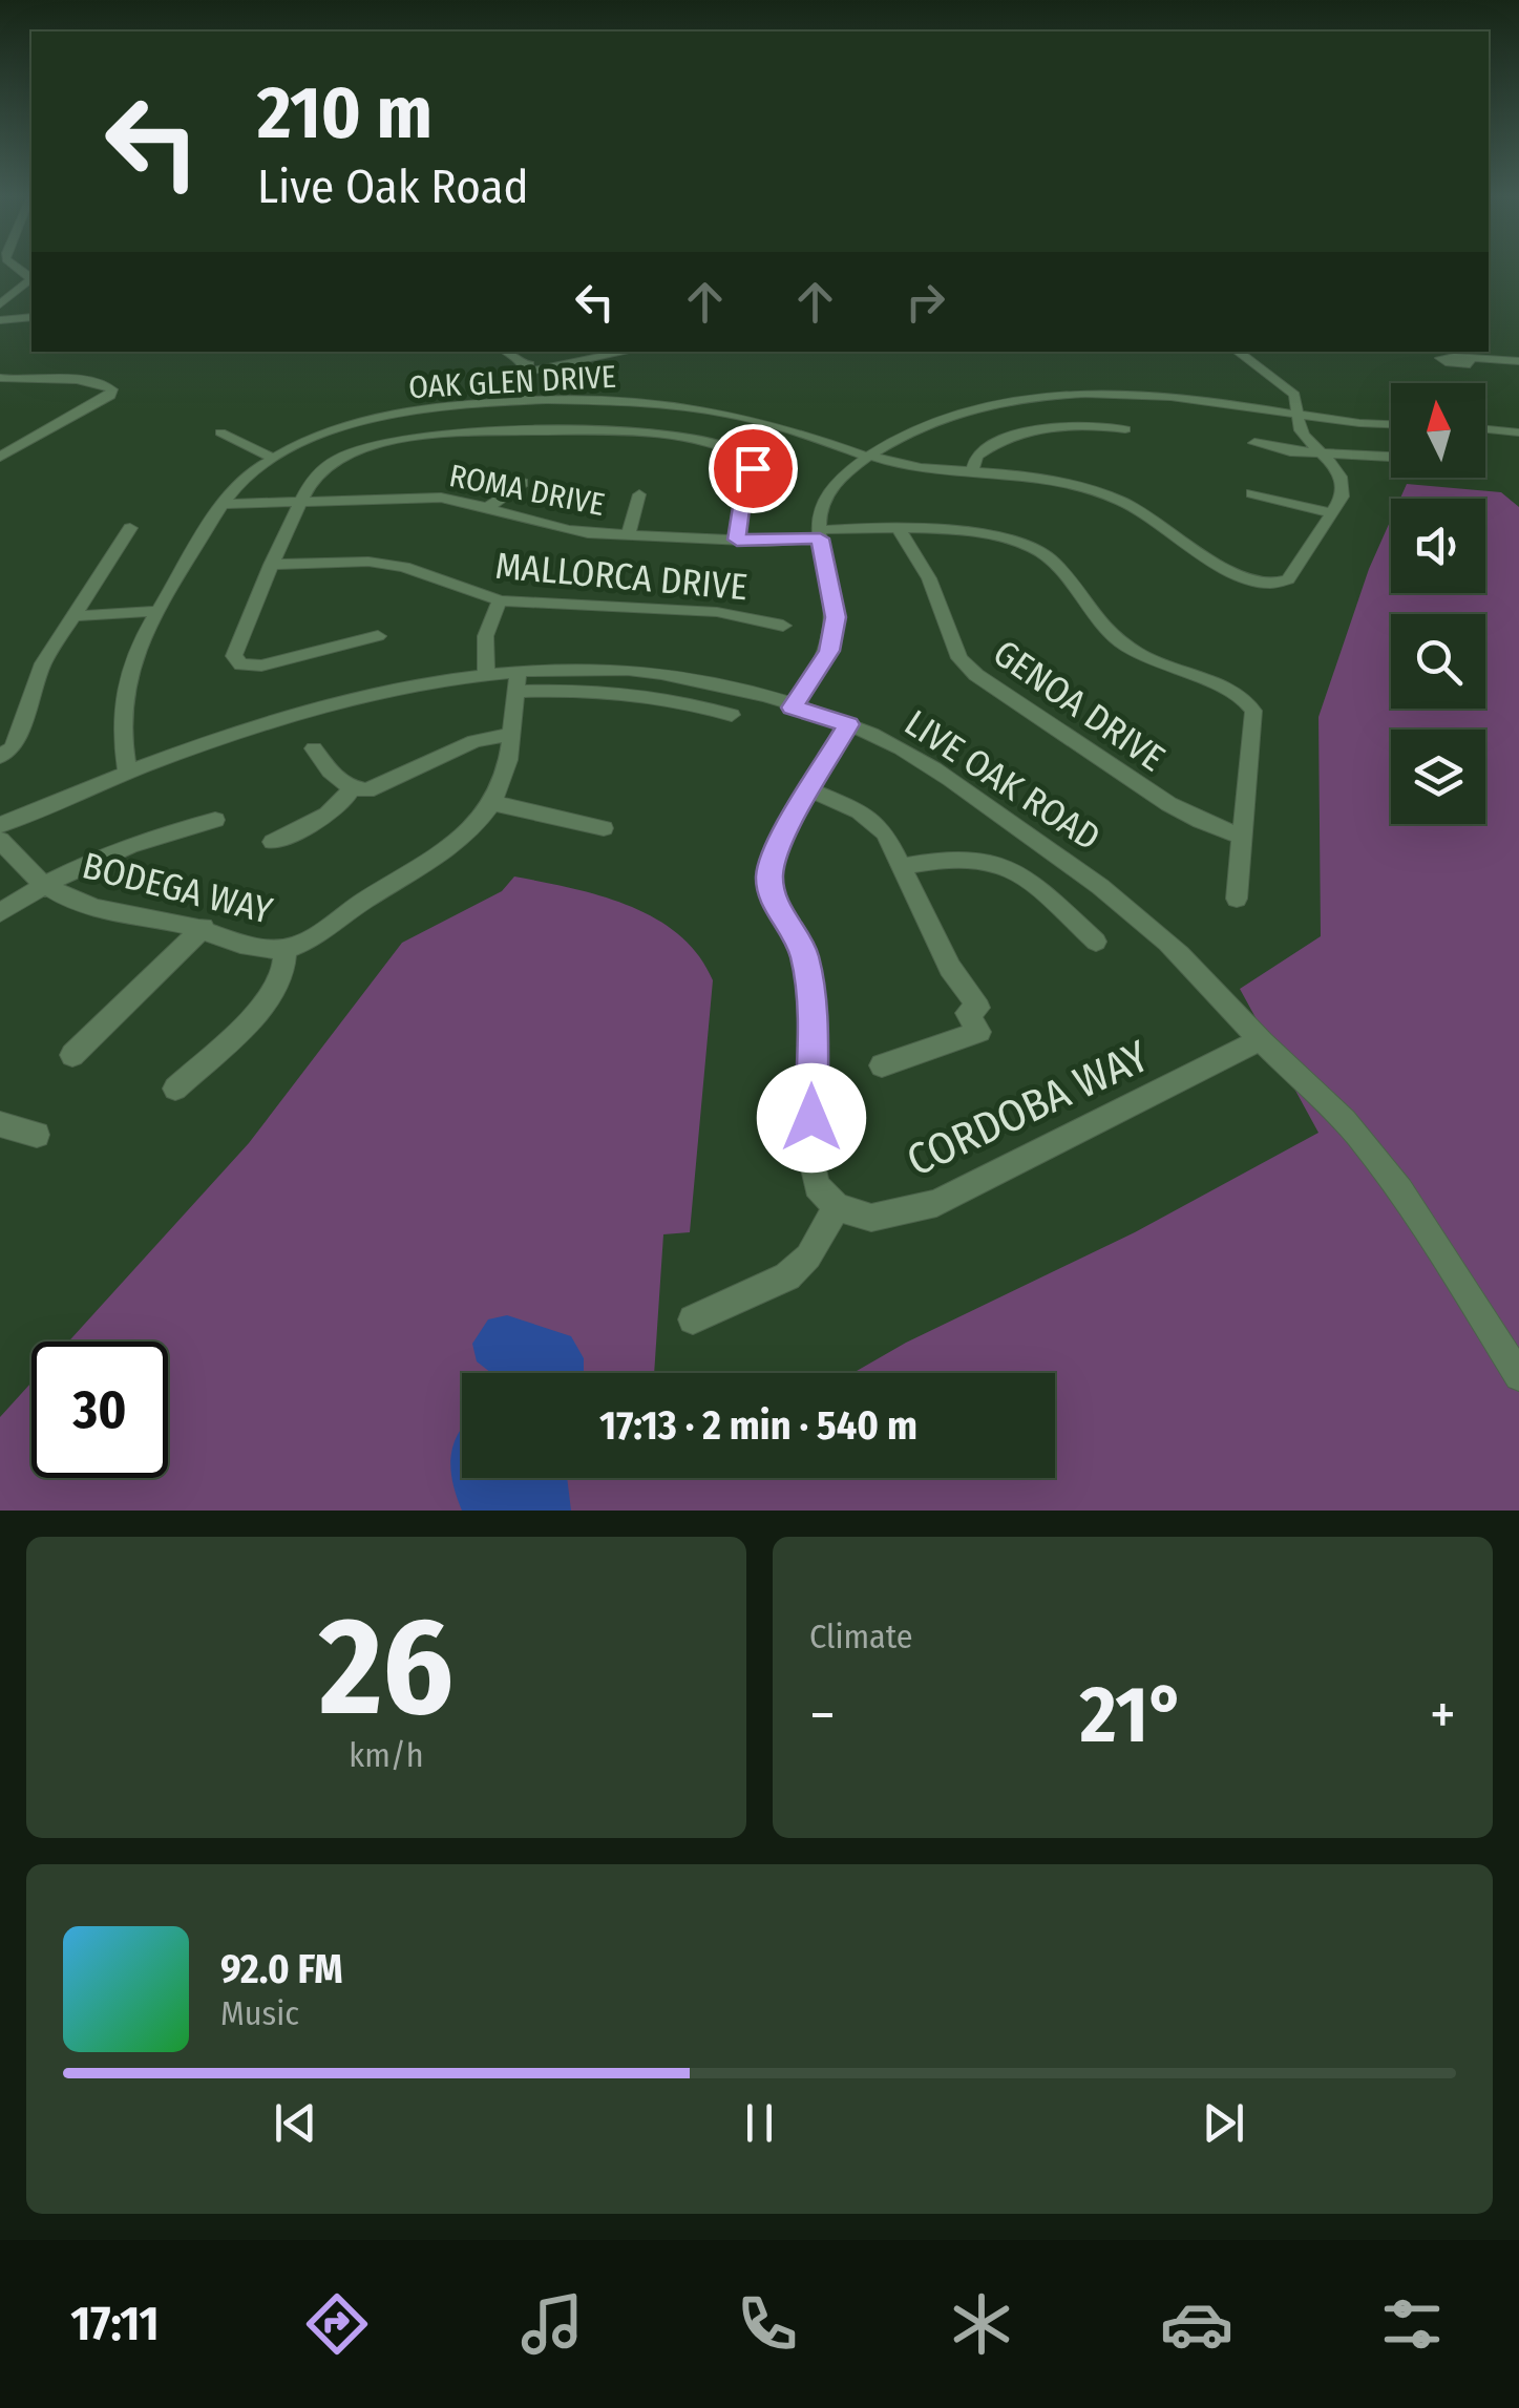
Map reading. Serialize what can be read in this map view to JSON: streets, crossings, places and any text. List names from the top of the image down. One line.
{"streets":{"street":["OAK GLEN DRIVE","ROMA DRIVE","MALLORCA DRIVE","GENOA DRIVE","LIVE OAK ROAD","BODEGA WAY","CORDOBA WAY"]},"crossings":[["OAK GLEN DRIVE","ROMA DRIVE"],["OAK GLEN DRIVE","LIVE OAK ROAD"],["ROMA DRIVE","GENOA DRIVE"],["LIVE OAK ROAD","BODEGA WAY"],["LIVE OAK ROAD","CORDOBA WAY"]],"north":"top","page":{"turn":["210 m","Live Oak Road"],"limit":"30","trip":"17:13 · 2 min · 540 m","tile":[["26","km/h"],"Climate"],"heat":["−","21°","+"],"song":["92.0 FM","Music"],"tabs":"17:11"}}
